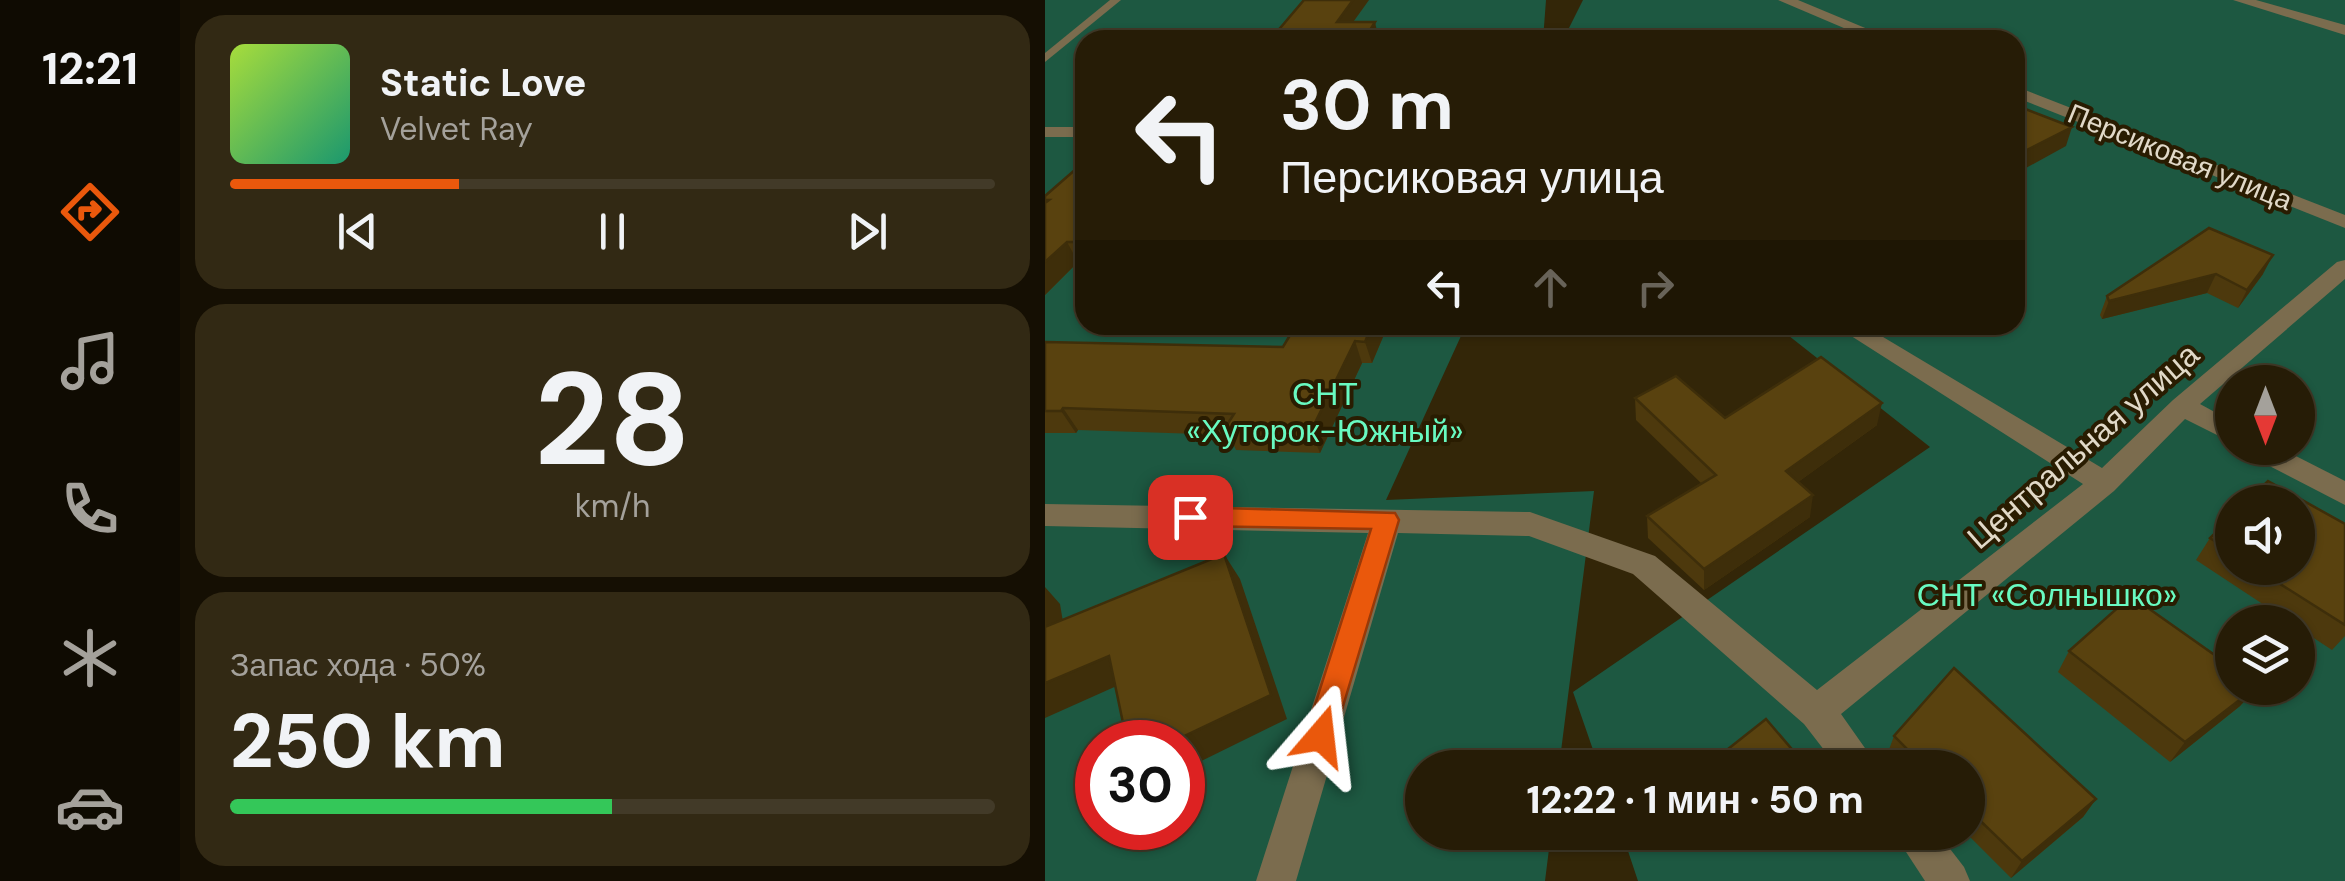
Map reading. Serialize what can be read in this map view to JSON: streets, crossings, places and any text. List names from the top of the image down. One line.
{"streets":{"street":["Персиковая улица","Центральная улица"]},"parks":["СНТ «Хуторок-Южный»","СНТ «Солнышко»"],"north":"bottom","page":{"tabs":"12:21","turn":["30 m","Персиковая улица"],"song":["Static Love","Velvet Ray"],"tile":[["28","km/h"],["Запас хода · 50%","250 km"]],"limit":"30","trip":"12:22 · 1 мин · 50 m"}}
